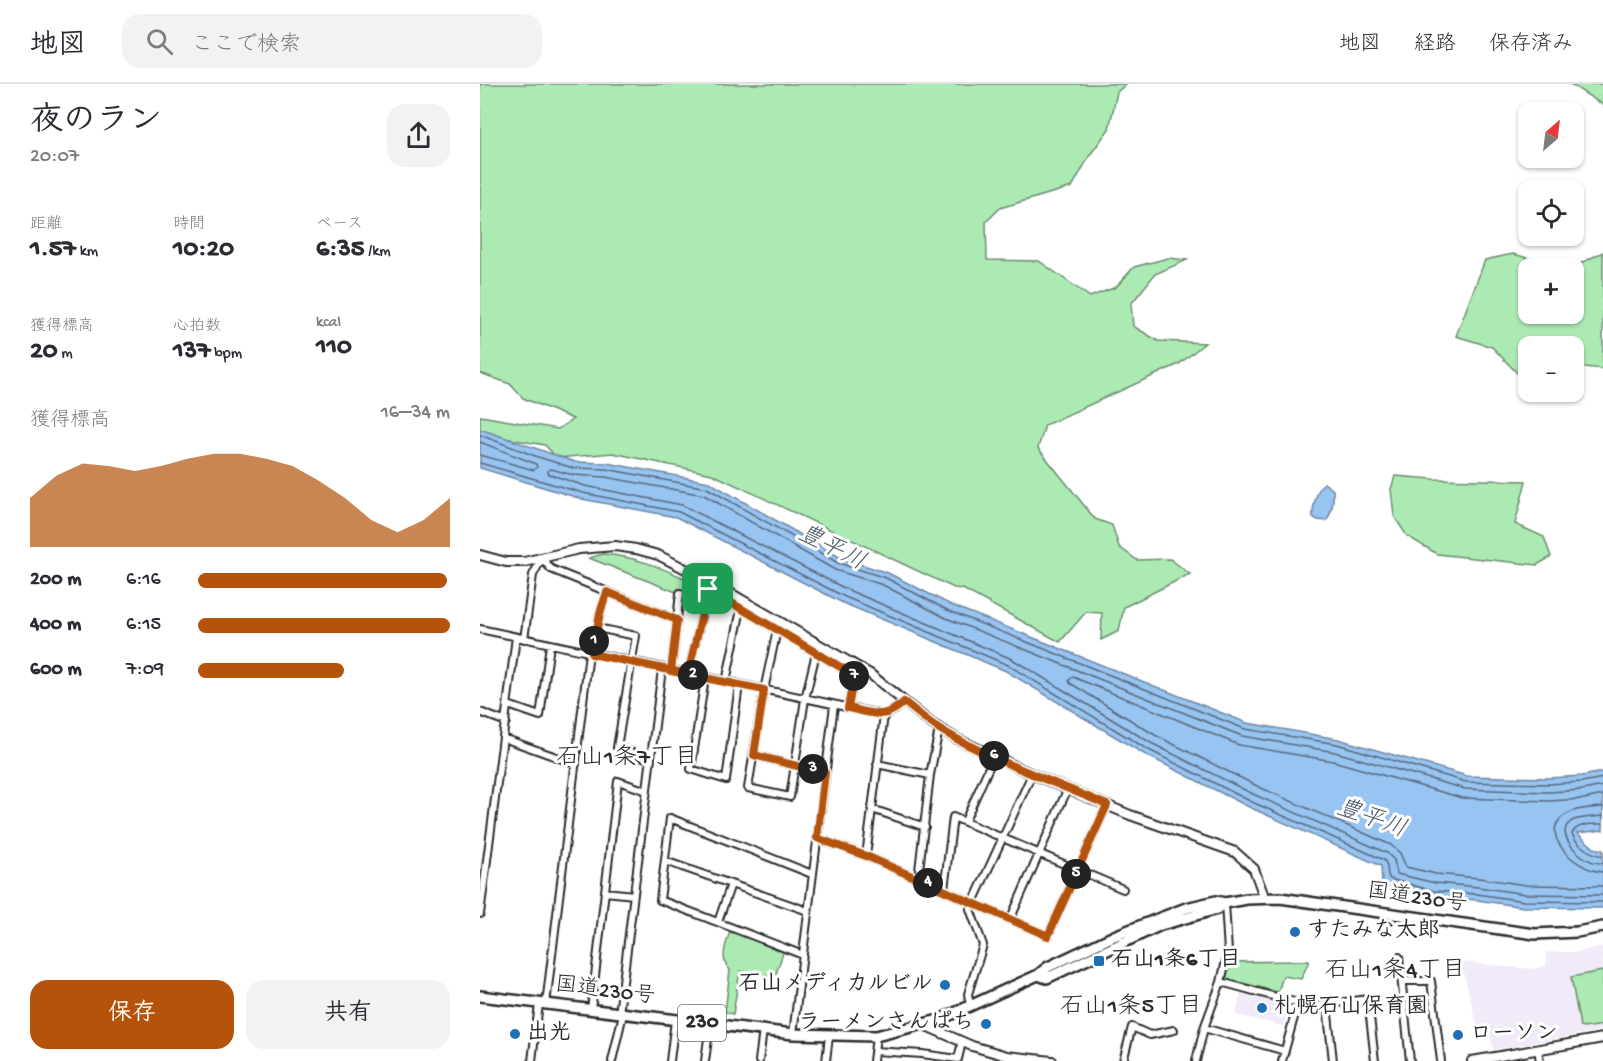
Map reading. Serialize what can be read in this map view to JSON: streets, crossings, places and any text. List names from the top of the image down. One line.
{"streets":{"highway":["国道230号","230"]},"districts":["石山1条7丁目","石山1条4丁目","石山1条5丁目"],"water":["豊平川"],"places":{"other":["すたみな太郎","石山メディカルビル","札幌石山保育園","ラーメンさんぱち","出光","ローソン"],"transit":["石山1条6丁目"]},"north":"top right","page":{"header":"地図","search":"ここで検索","nav":["地図","経路","保存済み"],"heading":["夜のラン","20:07"],"map_buttons":["+","−"],"stats":[["距離","1.57 km"],["時間","10:20"],["ペース","6:35 /km"],["獲得標高","20 m"],["心拍数","137 bpm"],["kcal","110"]],"chart":["獲得標高","16–34 m"],"list":[{"name":"200 m","note":"6:16"},{"name":"400 m","note":"6:15"},{"name":"600 m","note":"7:09"}],"pins":["1","2","7","6","3","5","4"],"buttons":["保存","共有"]}}
